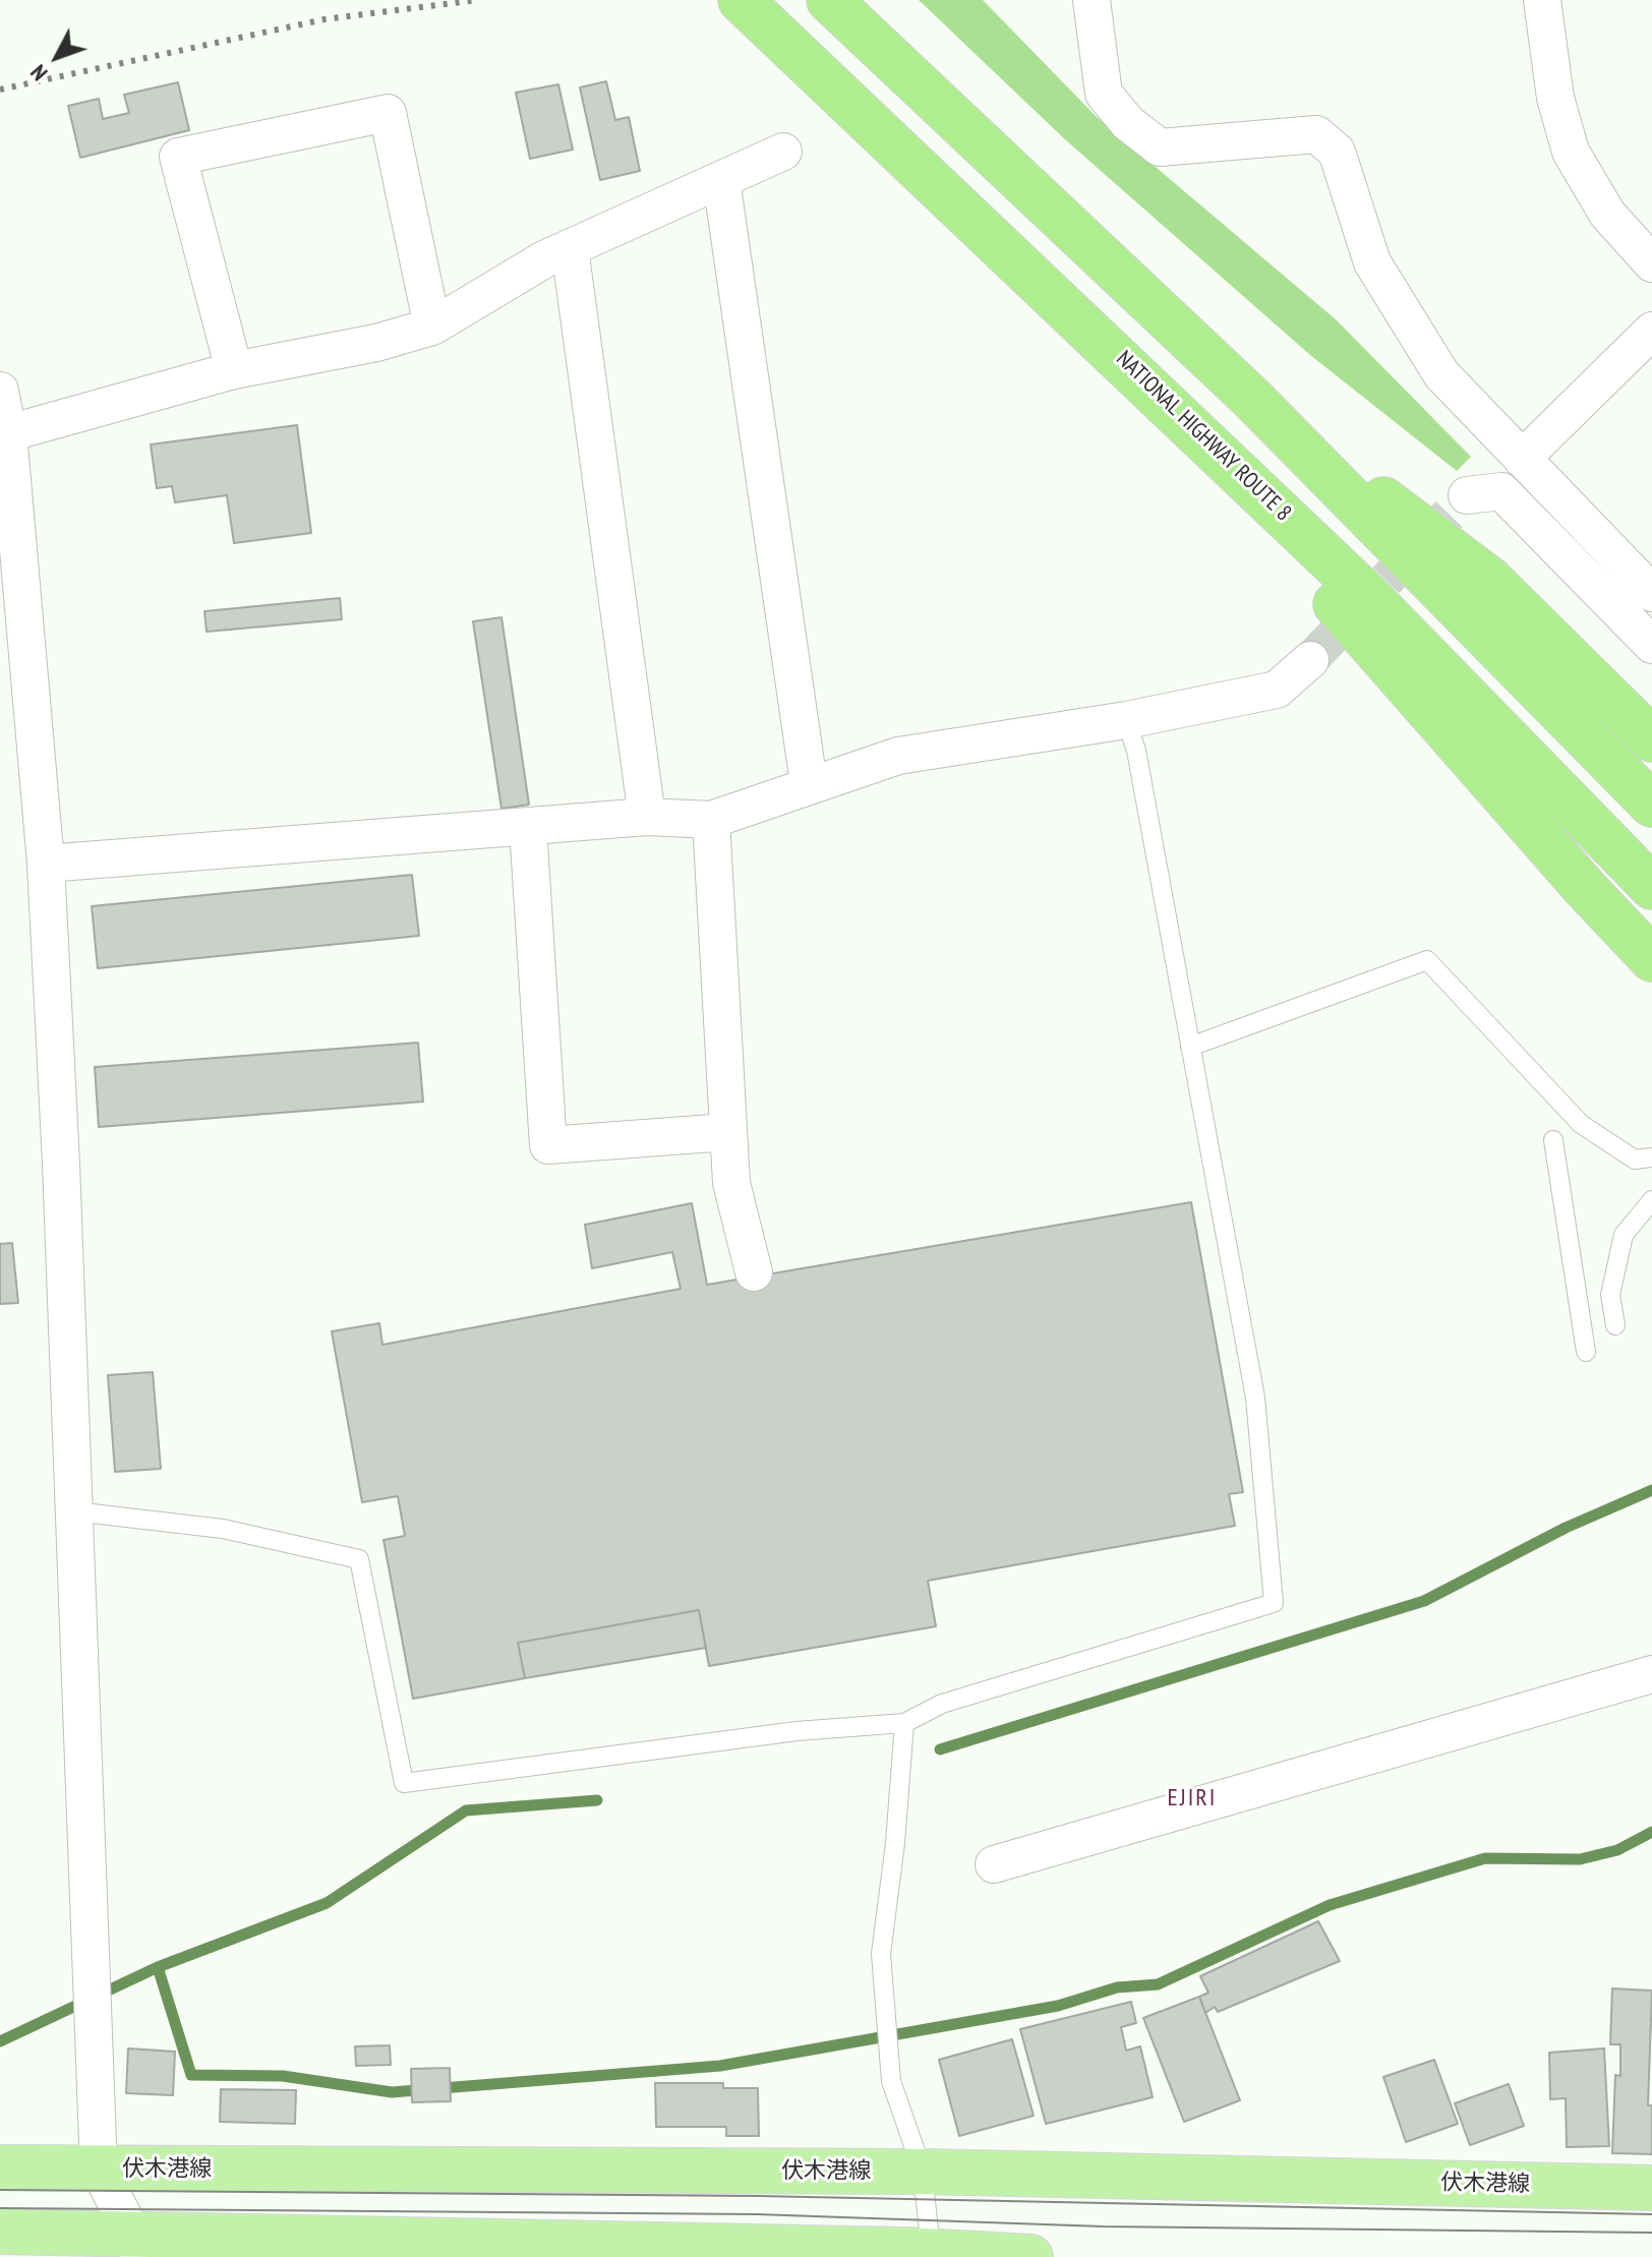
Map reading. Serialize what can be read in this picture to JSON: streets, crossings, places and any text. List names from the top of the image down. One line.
{"streets":{"highway":["NATIONAL HIGHWAY ROUTE 8"],"main road":["伏木港線"]},"districts":["EJIRI"],"north":"bottom left"}
